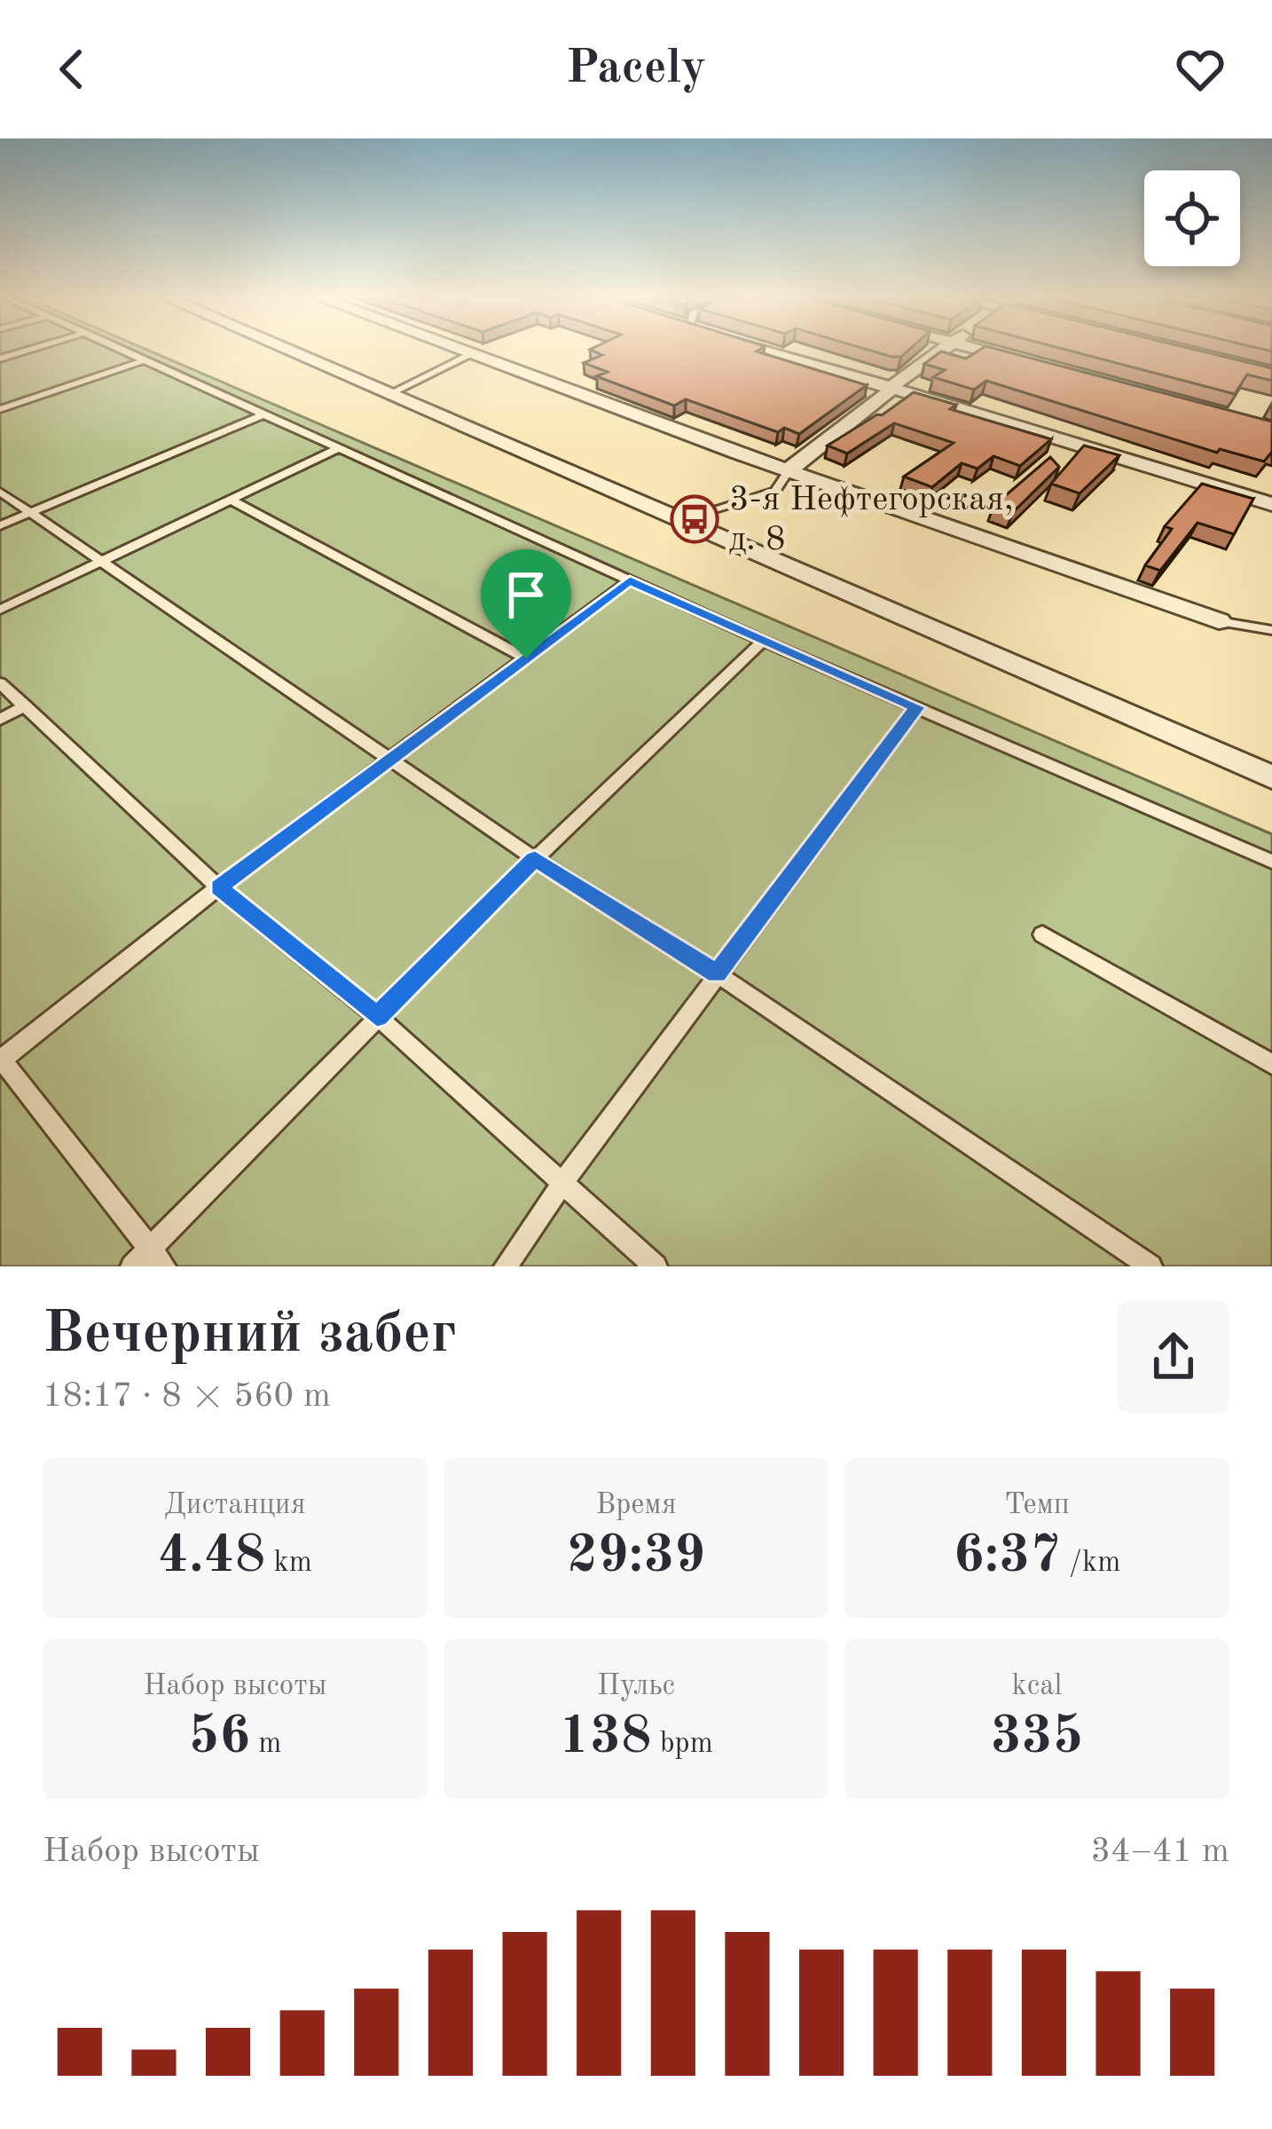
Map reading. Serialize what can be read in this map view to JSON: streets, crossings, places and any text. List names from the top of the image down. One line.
{"places":{"bus stop":["3-я Нефтегорская, д. 8"]},"page":{"header":"Pacely","heading":["Вечерний забег","18:17 · 8 × 560 m"],"stats":[["Дистанция","4.48 km"],["Время","29:39"],["Темп","6:37 /km"],["Набор высоты","56 m"],["Пульс","138 bpm"],["kcal","335"]],"chart":["Набор высоты","34–41 m"]}}
